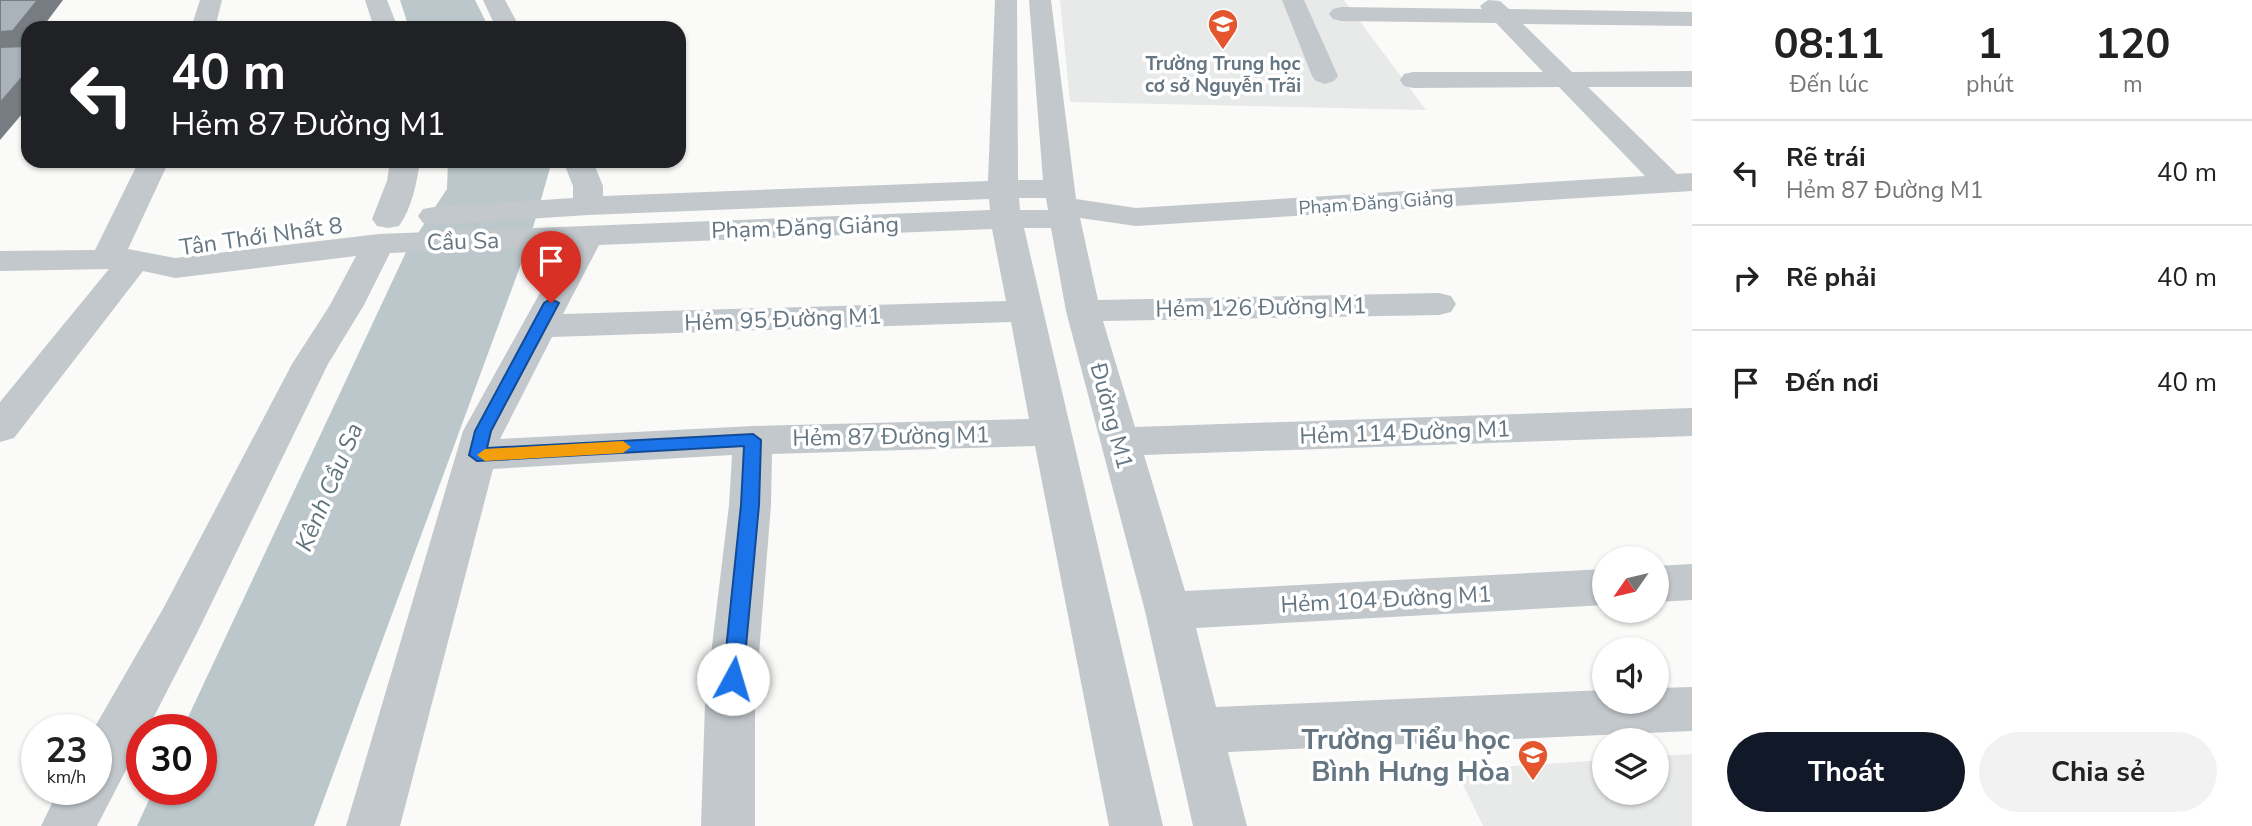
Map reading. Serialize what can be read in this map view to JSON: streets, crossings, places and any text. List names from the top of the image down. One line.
{"streets":{"street":["Phạm Đăng Giảng","Tân Thới Nhất 8","Cầu Sa","Hẻm 126 Đường M1","Hẻm 95 Đường M1","Đường M1","Hẻm 114 Đường M1","Hẻm 87 Đường M1","Hẻm 104 Đường M1"]},"crossings":[["Phạm Đăng Giảng","Cầu Sa"],["Phạm Đăng Giảng","Đường M1"],["Tân Thới Nhất 8","Cầu Sa"],["Hẻm 126 Đường M1","Đường M1"],["Đường M1","Hẻm 114 Đường M1"],["Đường M1","Hẻm 104 Đường M1"]],"water":["Kênh Cầu Sa"],"places":{"school or university":["Trường Trung học cơ sở Nguyễn Trãi","Trường Tiểu học Bình Hưng Hòa"]},"north":"bottom left","page":{"eta":["08:11","Đến lúc","1","phút","120","m"],"turn":["40 m","Hẻm 87 Đường M1"],"list":[{"name":"Rẽ trái","note":"Hẻm 87 Đường M1","value":"40 m"},{"name":"Rẽ phải","value":"40 m"},{"name":"Đến nơi","value":"40 m"}],"speed":"23 km/h","limit":"30","buttons":["Thoát","Chia sẻ"]}}
